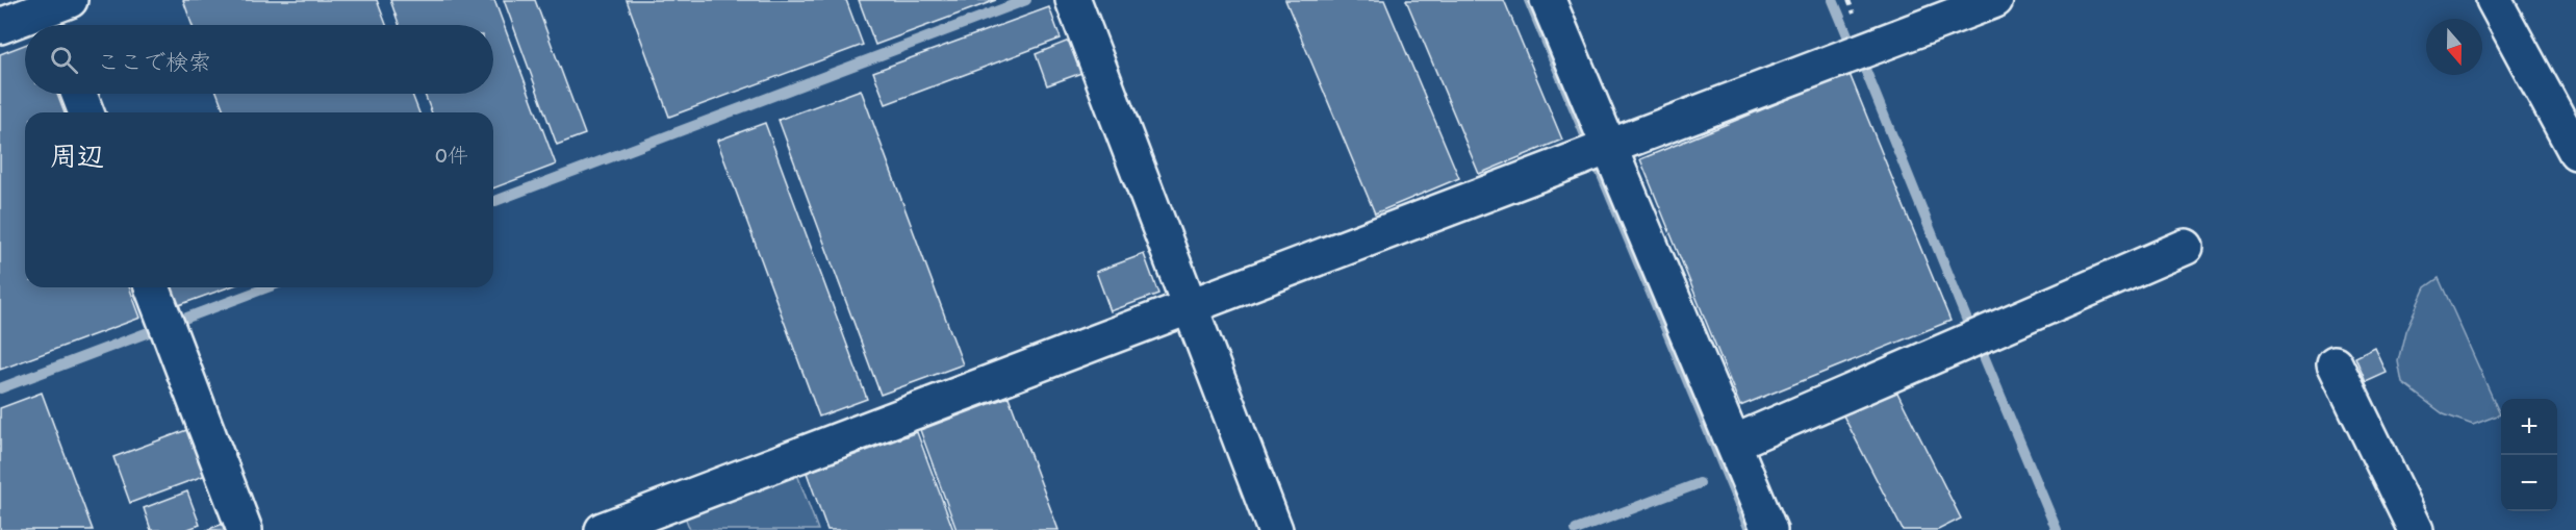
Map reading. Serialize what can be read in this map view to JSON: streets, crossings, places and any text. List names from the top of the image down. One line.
{"north":"bottom","page":{"search":"ここで検索","heading":["周辺","0件"],"map_buttons":["+","−"]}}
